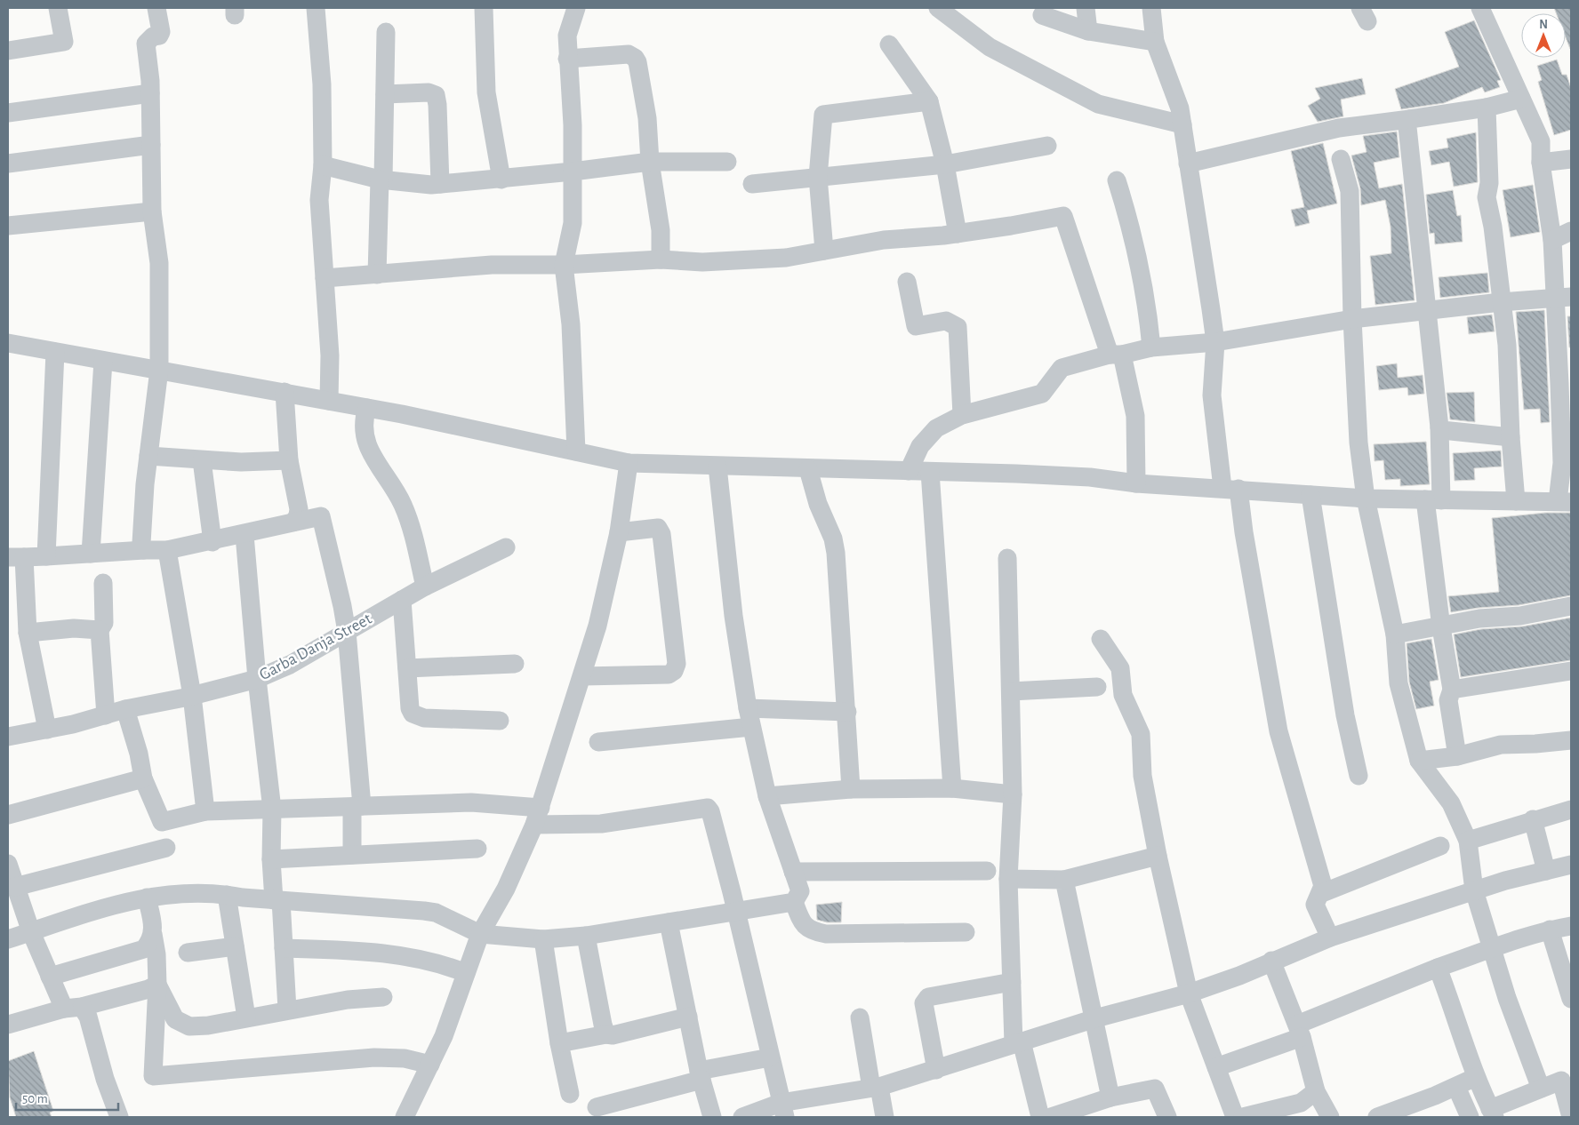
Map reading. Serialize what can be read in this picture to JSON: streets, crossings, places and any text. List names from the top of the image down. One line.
{"streets":{"street":["Garba Danja Street"]},"scale_bar":"50 m","north":"top"}
